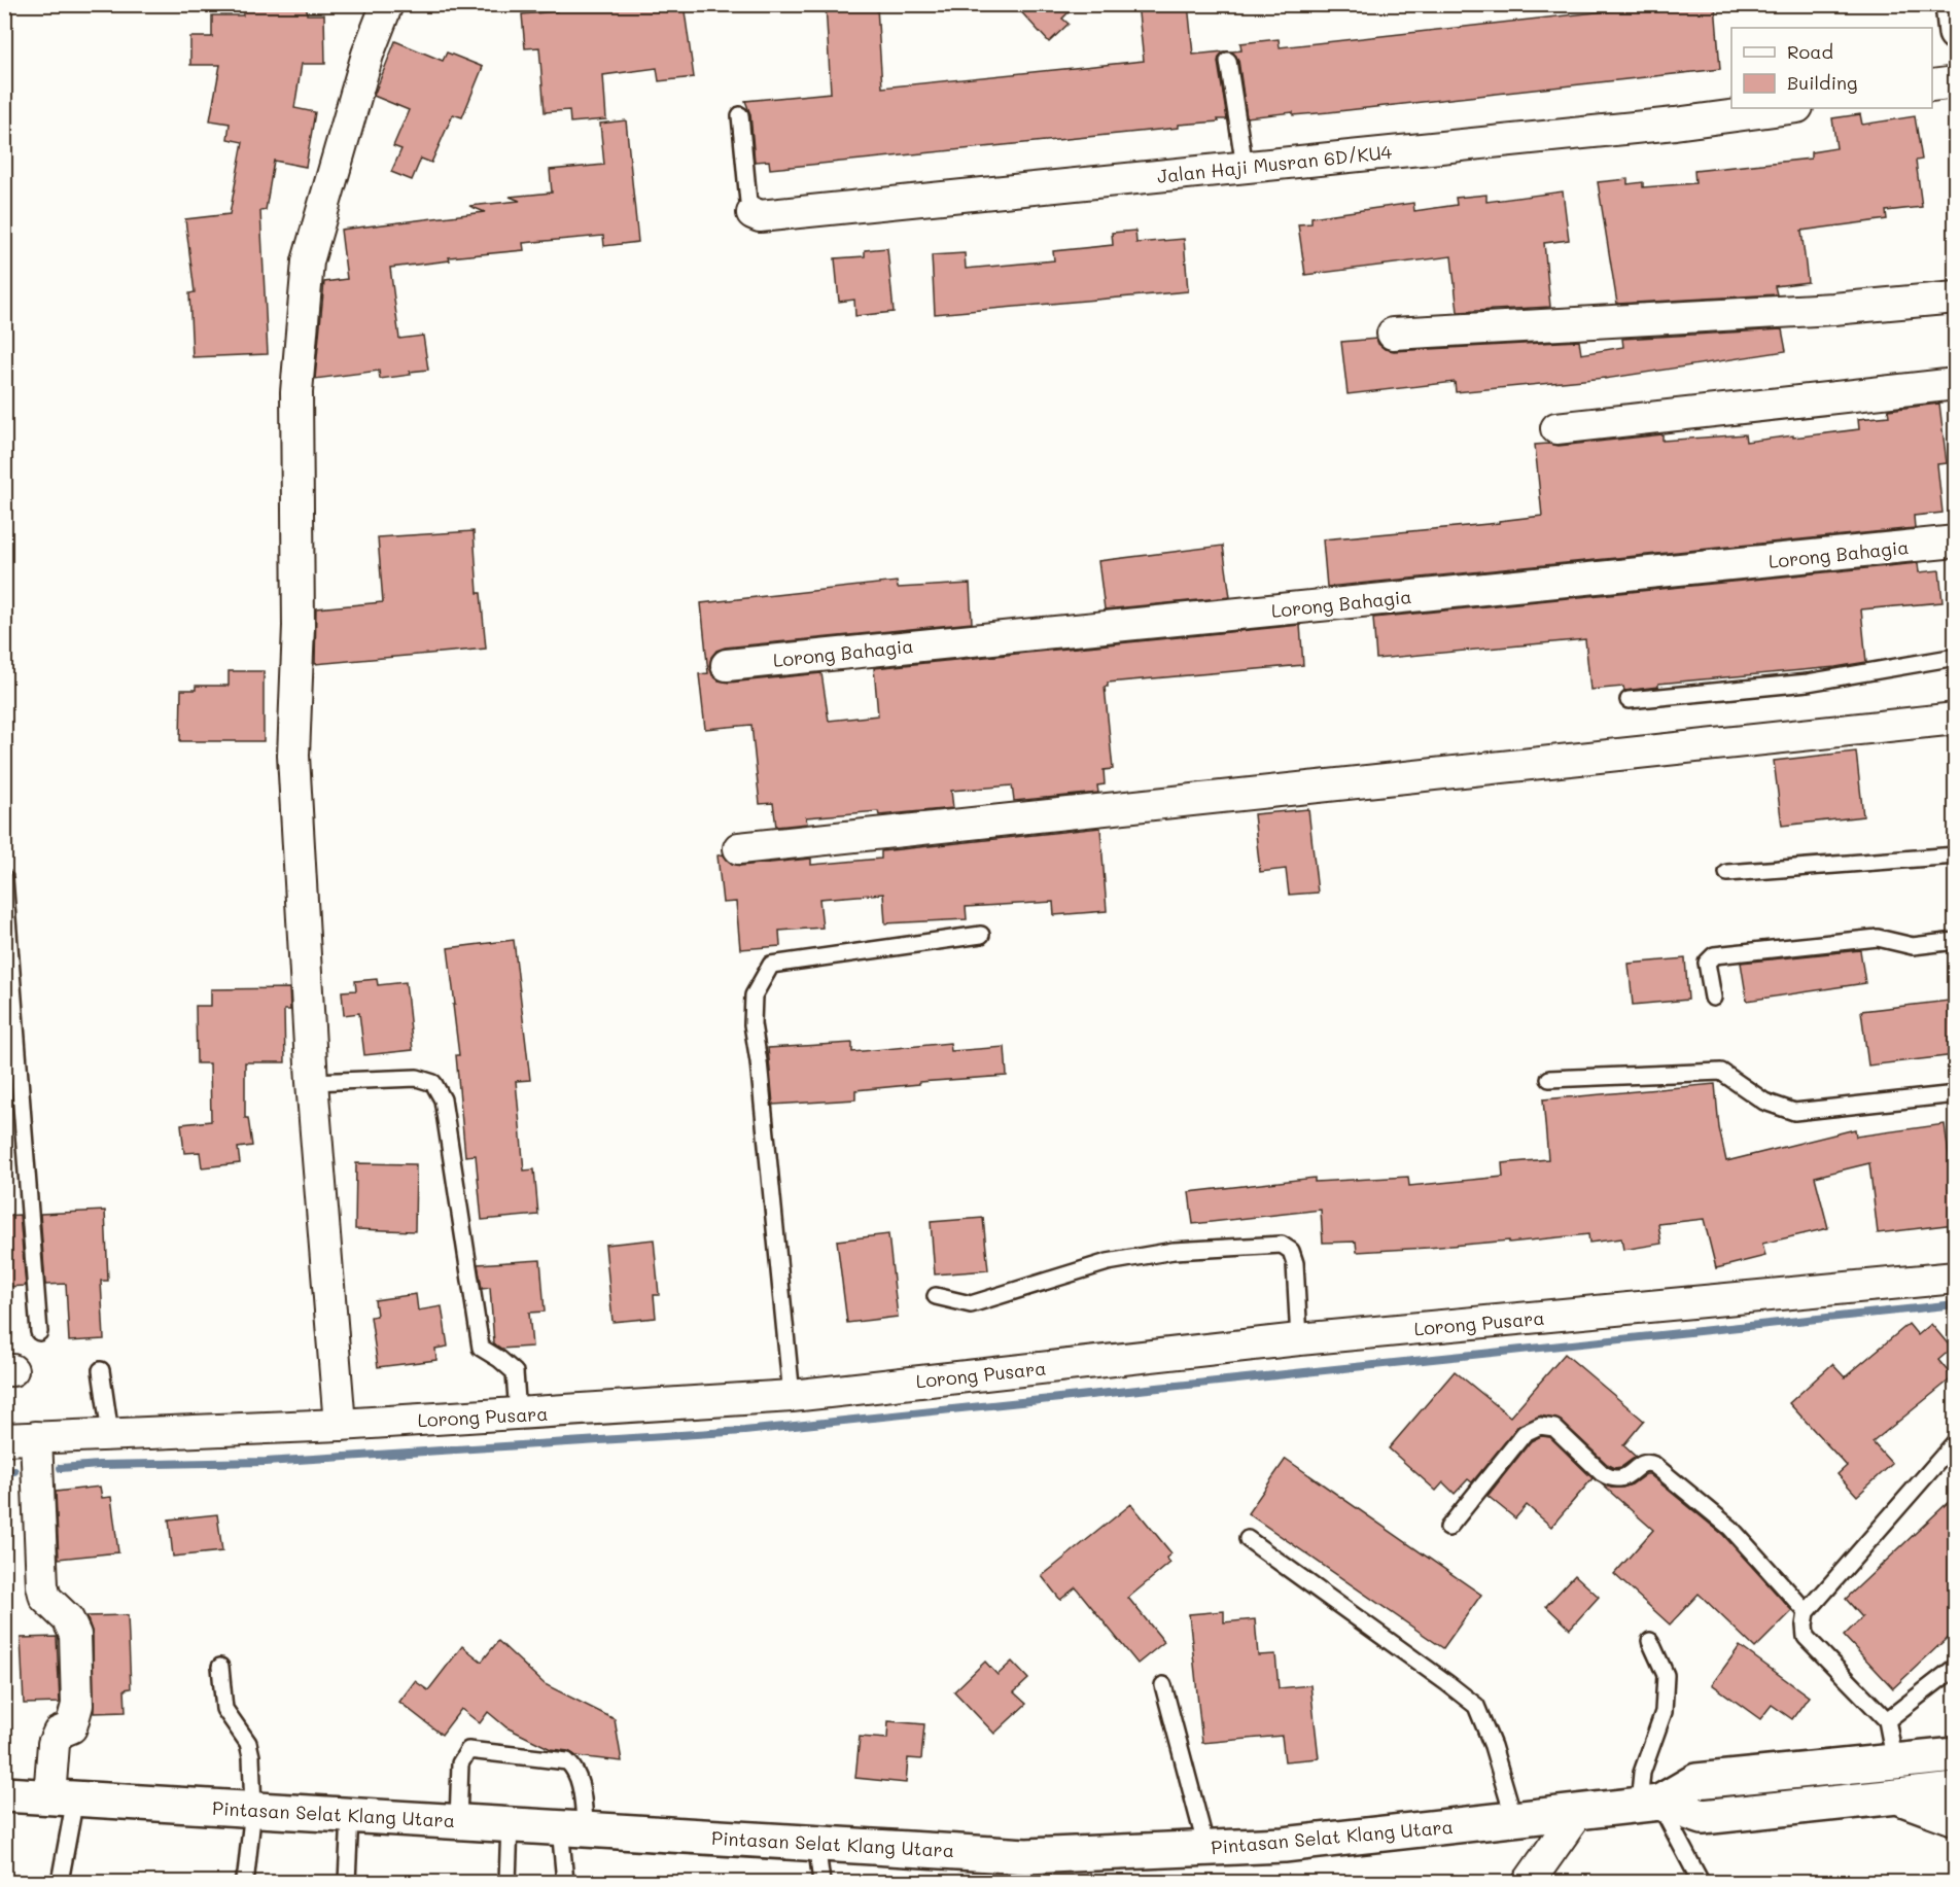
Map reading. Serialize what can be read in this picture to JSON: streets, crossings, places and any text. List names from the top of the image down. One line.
{"streets":{"main road":["Pintasan Selat Klang Utara"],"street":["Jalan Haji Musran 6D/KU4","Lorong Bahagia","Lorong Pusara"]},"legend":["Road","Building"]}
